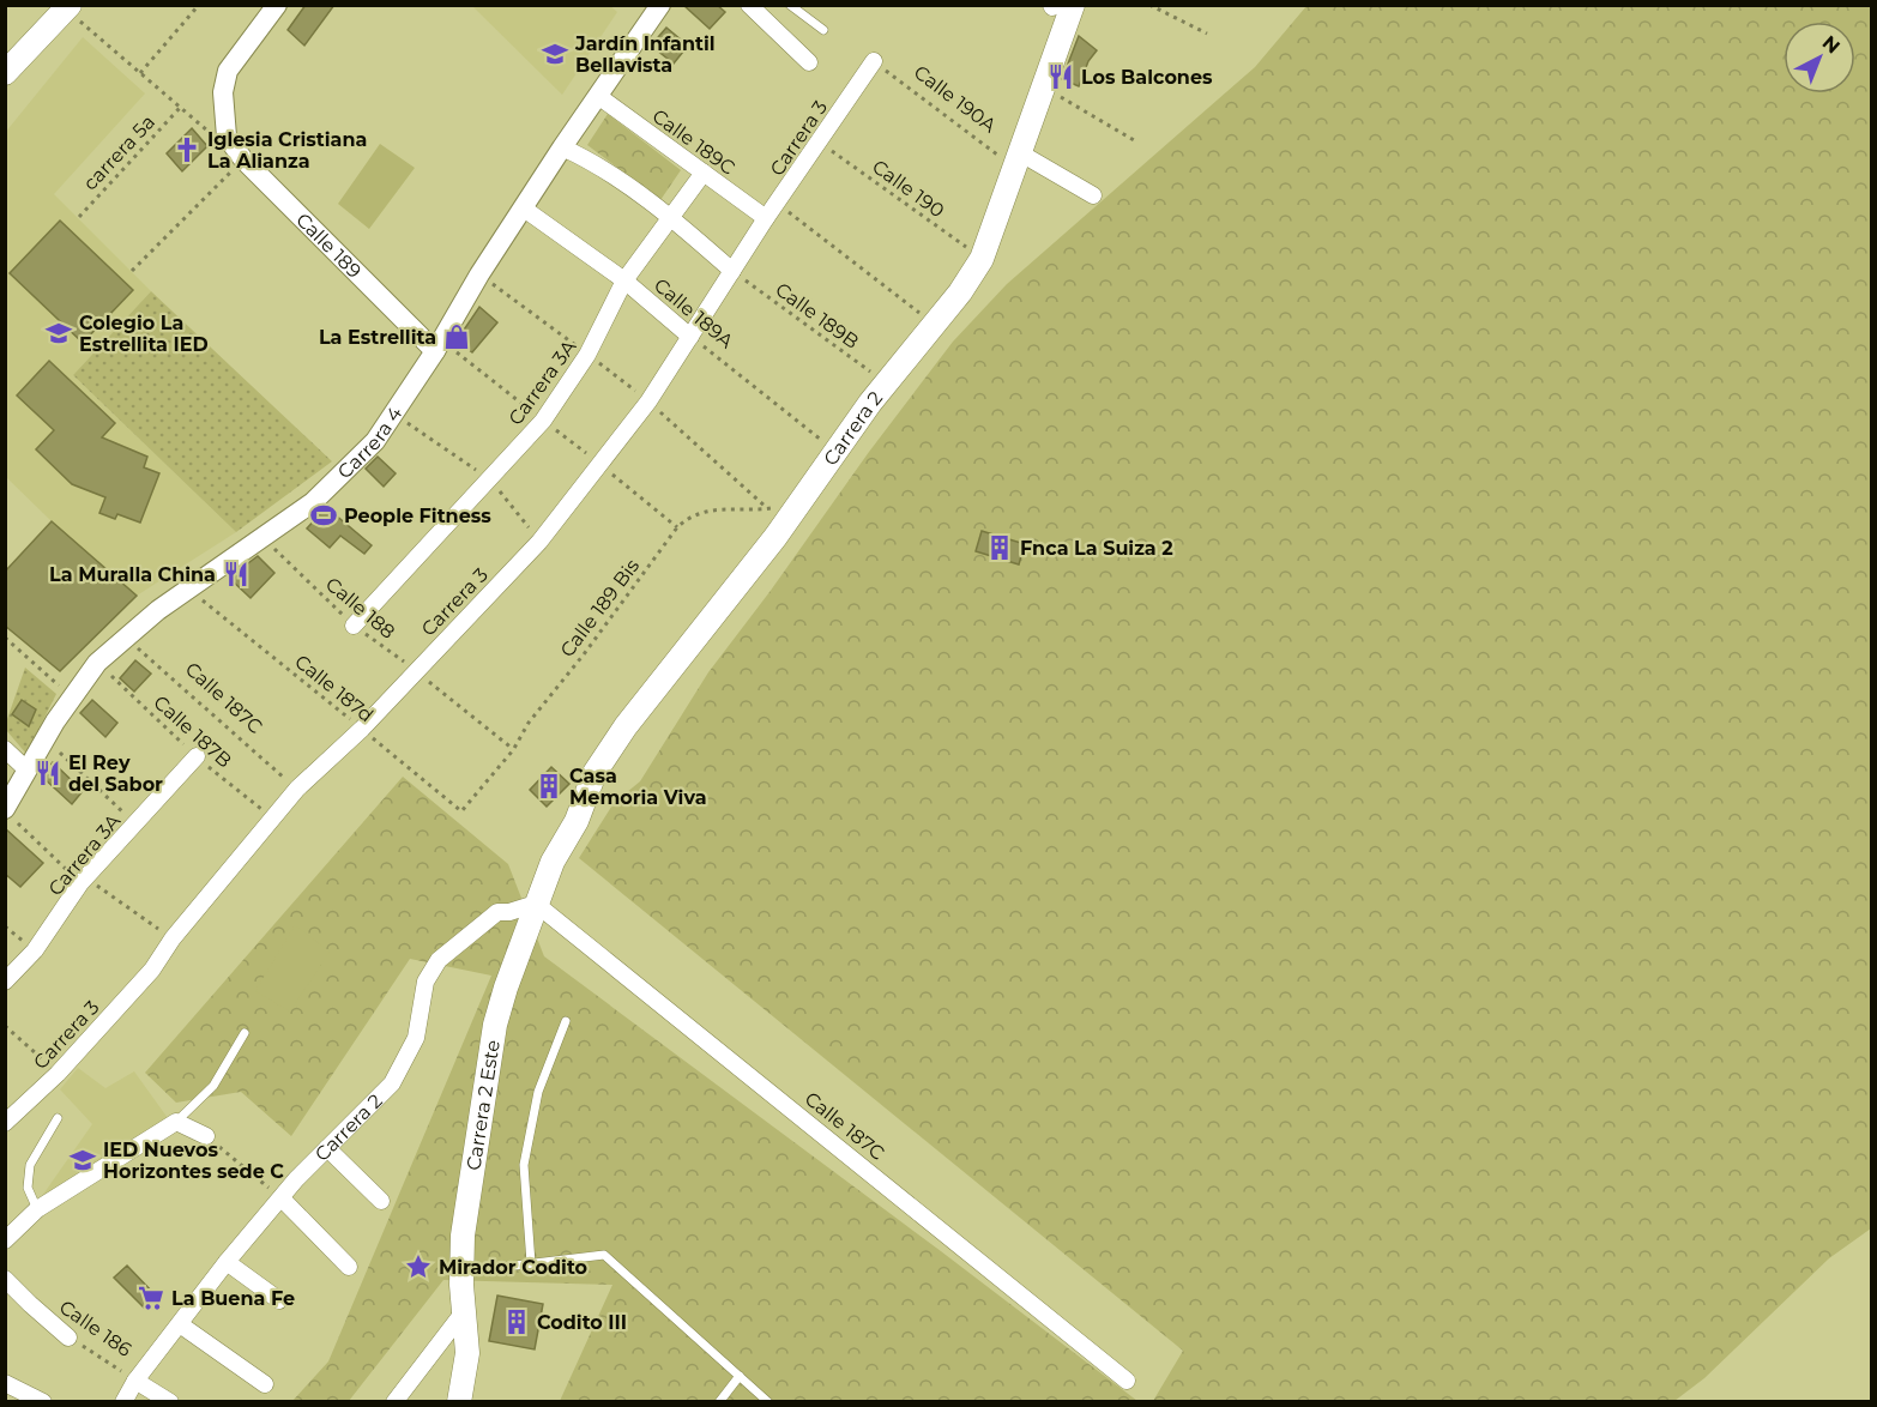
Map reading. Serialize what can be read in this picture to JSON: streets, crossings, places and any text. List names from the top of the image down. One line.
{"streets":{"main road":["Carrera 2","Carrera 2 Este"],"street":["Carrera 3","Calle 189C","Calle 189","Calle 189A","Carrera 3A","Carrera 4","Calle 187C","Calle 186"],"path":["Calle 190A","carrera 5a","Calle 190","Calle 189B","Calle 188","Calle 189 Bis","Calle 187d","Calle 187B"]},"crossings":[["Calle 190A","Carrera 3"],["Calle 190A","Carrera 2"],["Carrera 3","Calle 189C"],["Carrera 3","Calle 190"],["Carrera 3","Calle 189A"],["Carrera 3","Calle 189B"],["Carrera 3","Calle 188"],["Carrera 3","Calle 187d"],["Carrera 3","Calle 187C"],["Carrera 3","Calle 187B"],["Calle 189C","Carrera 3A"],["Calle 189C","Carrera 4"],["Calle 190","Carrera 2"],["Calle 189","Carrera 4"],["Calle 189A","Carrera 3A"],["Calle 189A","Carrera 2"],["Calle 189A","Carrera 4"],["Calle 189B","Carrera 2"],["Carrera 3A","Calle 188"],["Carrera 3A","Calle 187B"],["Carrera 2","Calle 189 Bis"],["Carrera 2","Calle 187C"],["Carrera 2","Carrera 2 Este"],["Carrera 2","Calle 186"],["Carrera 4","Calle 188"],["Carrera 4","Calle 187d"],["Carrera 4","Calle 187C"],["Carrera 4","Calle 187B"],["Calle 188","Calle 189 Bis"],["Calle 189 Bis","Calle 187d"],["Calle 187C","Carrera 2 Este"]],"places":{"school or university":["Jardín Infantil Bellavista","Colegio La Estrellita IED","IED Nuevos Horizontes sede C"],"restaurant":["Los Balcones","La Muralla China","El Rey del Sabor"],"church":["Iglesia Cristiana La Alianza"],"shop":["La Estrellita"],"sports":["People Fitness"],"building":["Fnca La Suiza 2","Casa Memoria Viva","Codito III"],"place":["Mirador Codito"],"supermarket":["La Buena Fe"]},"north":"top right"}
